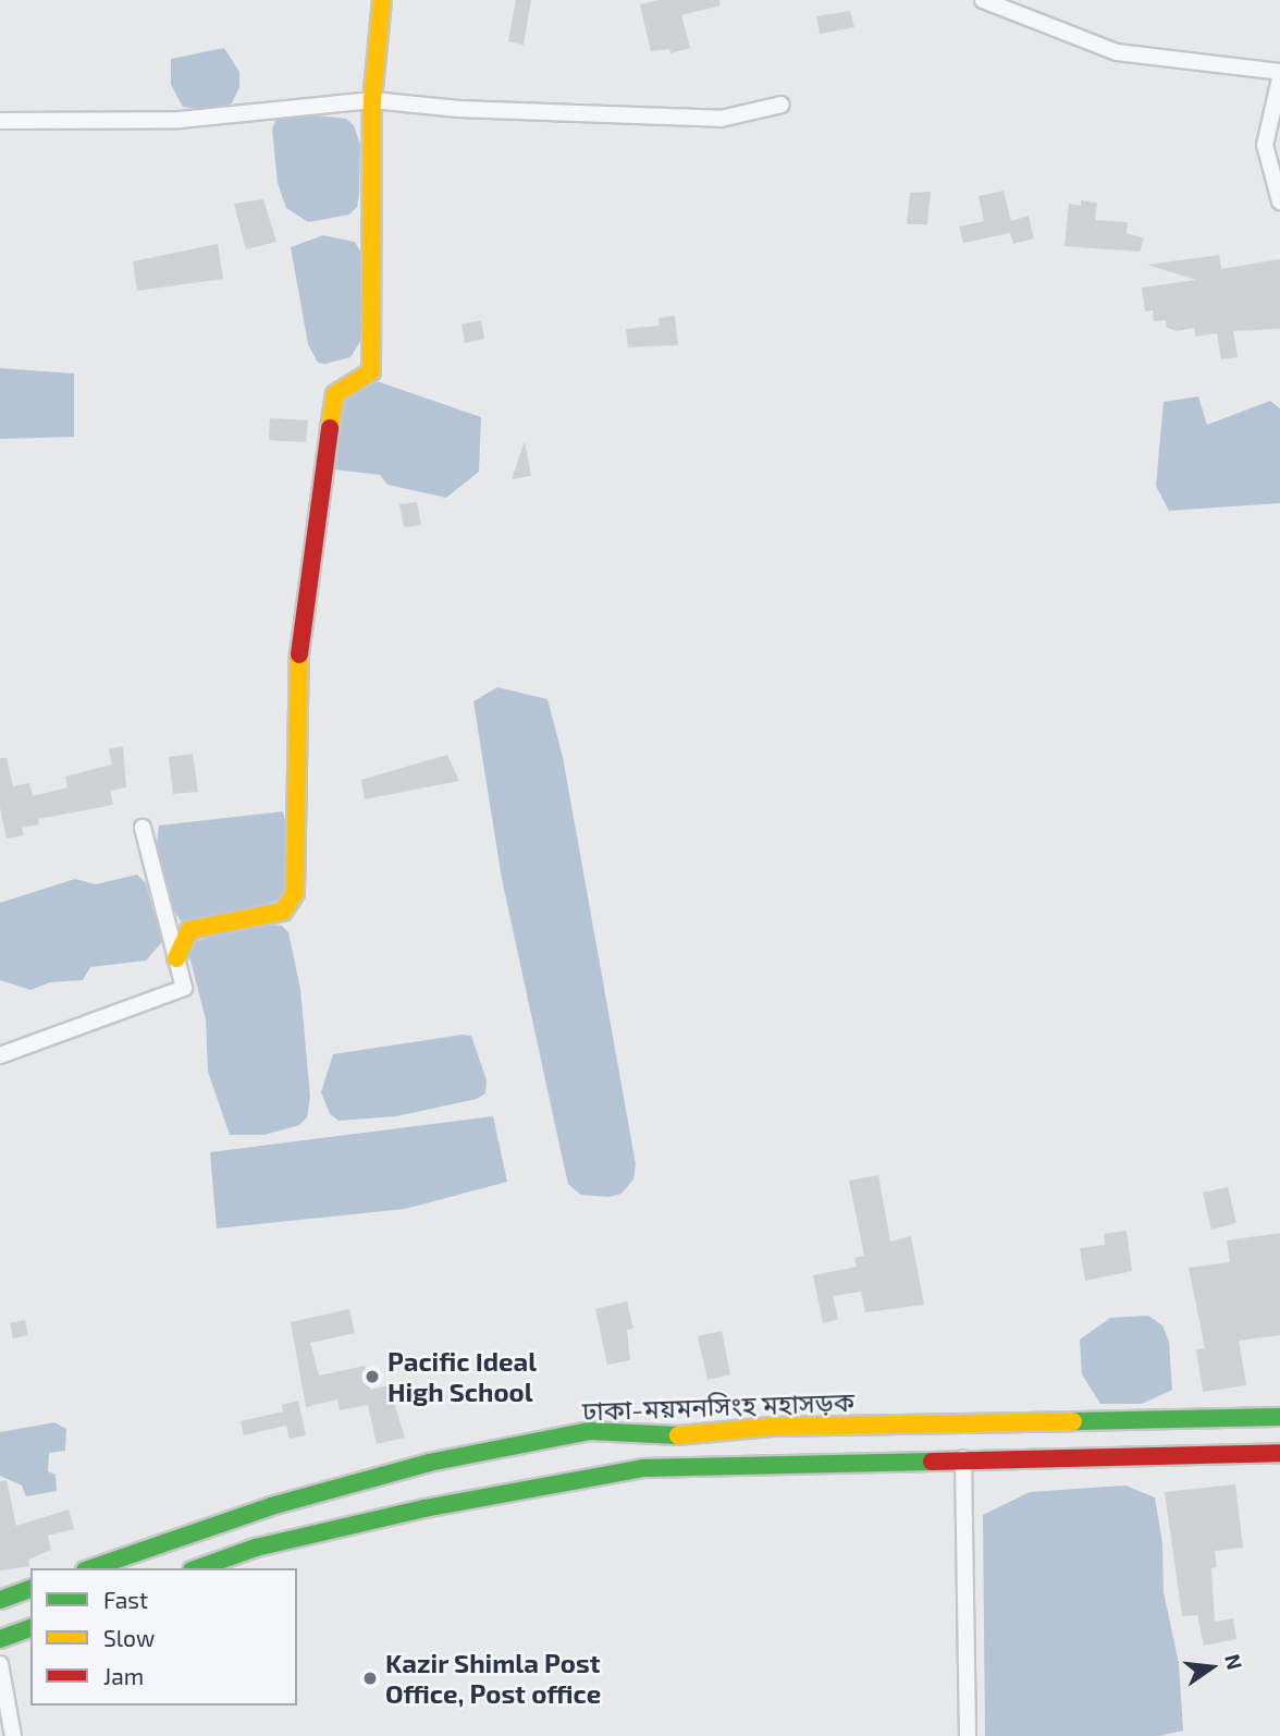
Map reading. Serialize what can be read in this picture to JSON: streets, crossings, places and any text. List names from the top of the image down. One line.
{"streets":{"main road":["ঢাকা-ময়মনসিংহ মহাসড়ক"]},"places":["Pacific Ideal High School","Kazir Shimla Post Office, Post office"],"legend":["Fast","Slow","Jam"],"north":"right"}
